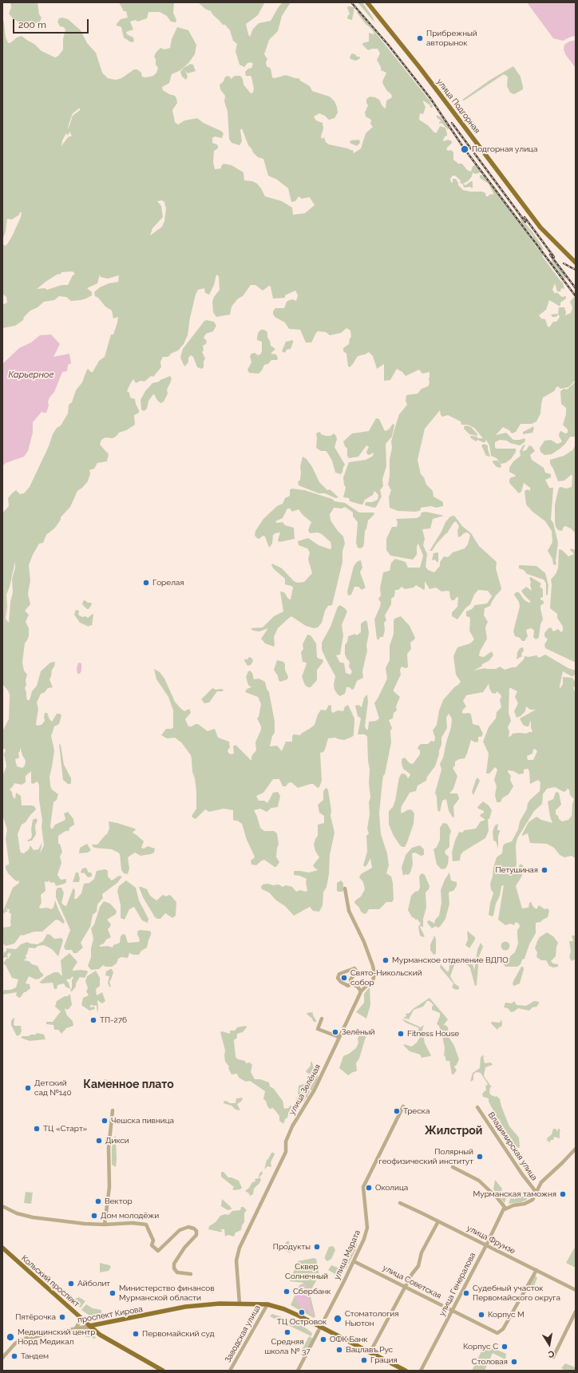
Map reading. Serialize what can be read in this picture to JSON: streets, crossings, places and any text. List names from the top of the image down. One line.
{"streets":{"main road":["улица Подгорная","Кольский проспект","проспект Кирова"],"street":["улица Зелёная","Владимирская улица","улица Фрунзе","улица Марата","улица Советская","улица Генералова","Заводская улица"]},"crossings":[["улица Зелёная","проспект Кирова"],["улица Фрунзе","улица Советская"],["улица Фрунзе","улица Генералова"],["улица Марата","улица Советская"],["улица Марата","проспект Кирова"],["Кольский проспект","проспект Кирова"],["улица Советская","улица Генералова"],["проспект Кирова","Заводская улица"]],"districts":["Каменное плато","Жилстрой"],"water":["Карьерное"],"parks":["Сквер Солнечный"],"places":["Прибрежный авторынок","Подгорная улица","Горелая","Петушиная","Мурманское отделение ВДПО","Свято-Никольский собор","ТП-276","Зелёный","Fitness House","Детский сад №140","Треска","Чешска пивница","ТЦ «Старт»","Дикси","Полярный геофизический институт","Околица","Мурманская таможня","Вектор","Дом молодёжи","Продукты","Айболит","Сбербанк","Министерство финансов Мурманской области","Судебный участок Первомайского округа","ТЦ Островок","Корпус M","Пятёрочка","Стоматология Ньютон","Средняя школа № 37","Первомайский суд","Медицинский центр Норд Медикал","ОФК Банк","Корпус С","Вацлавъ.Рус","Тандем","Грация","Столовая"],"scale_bar":"200 m","north":"bottom"}
